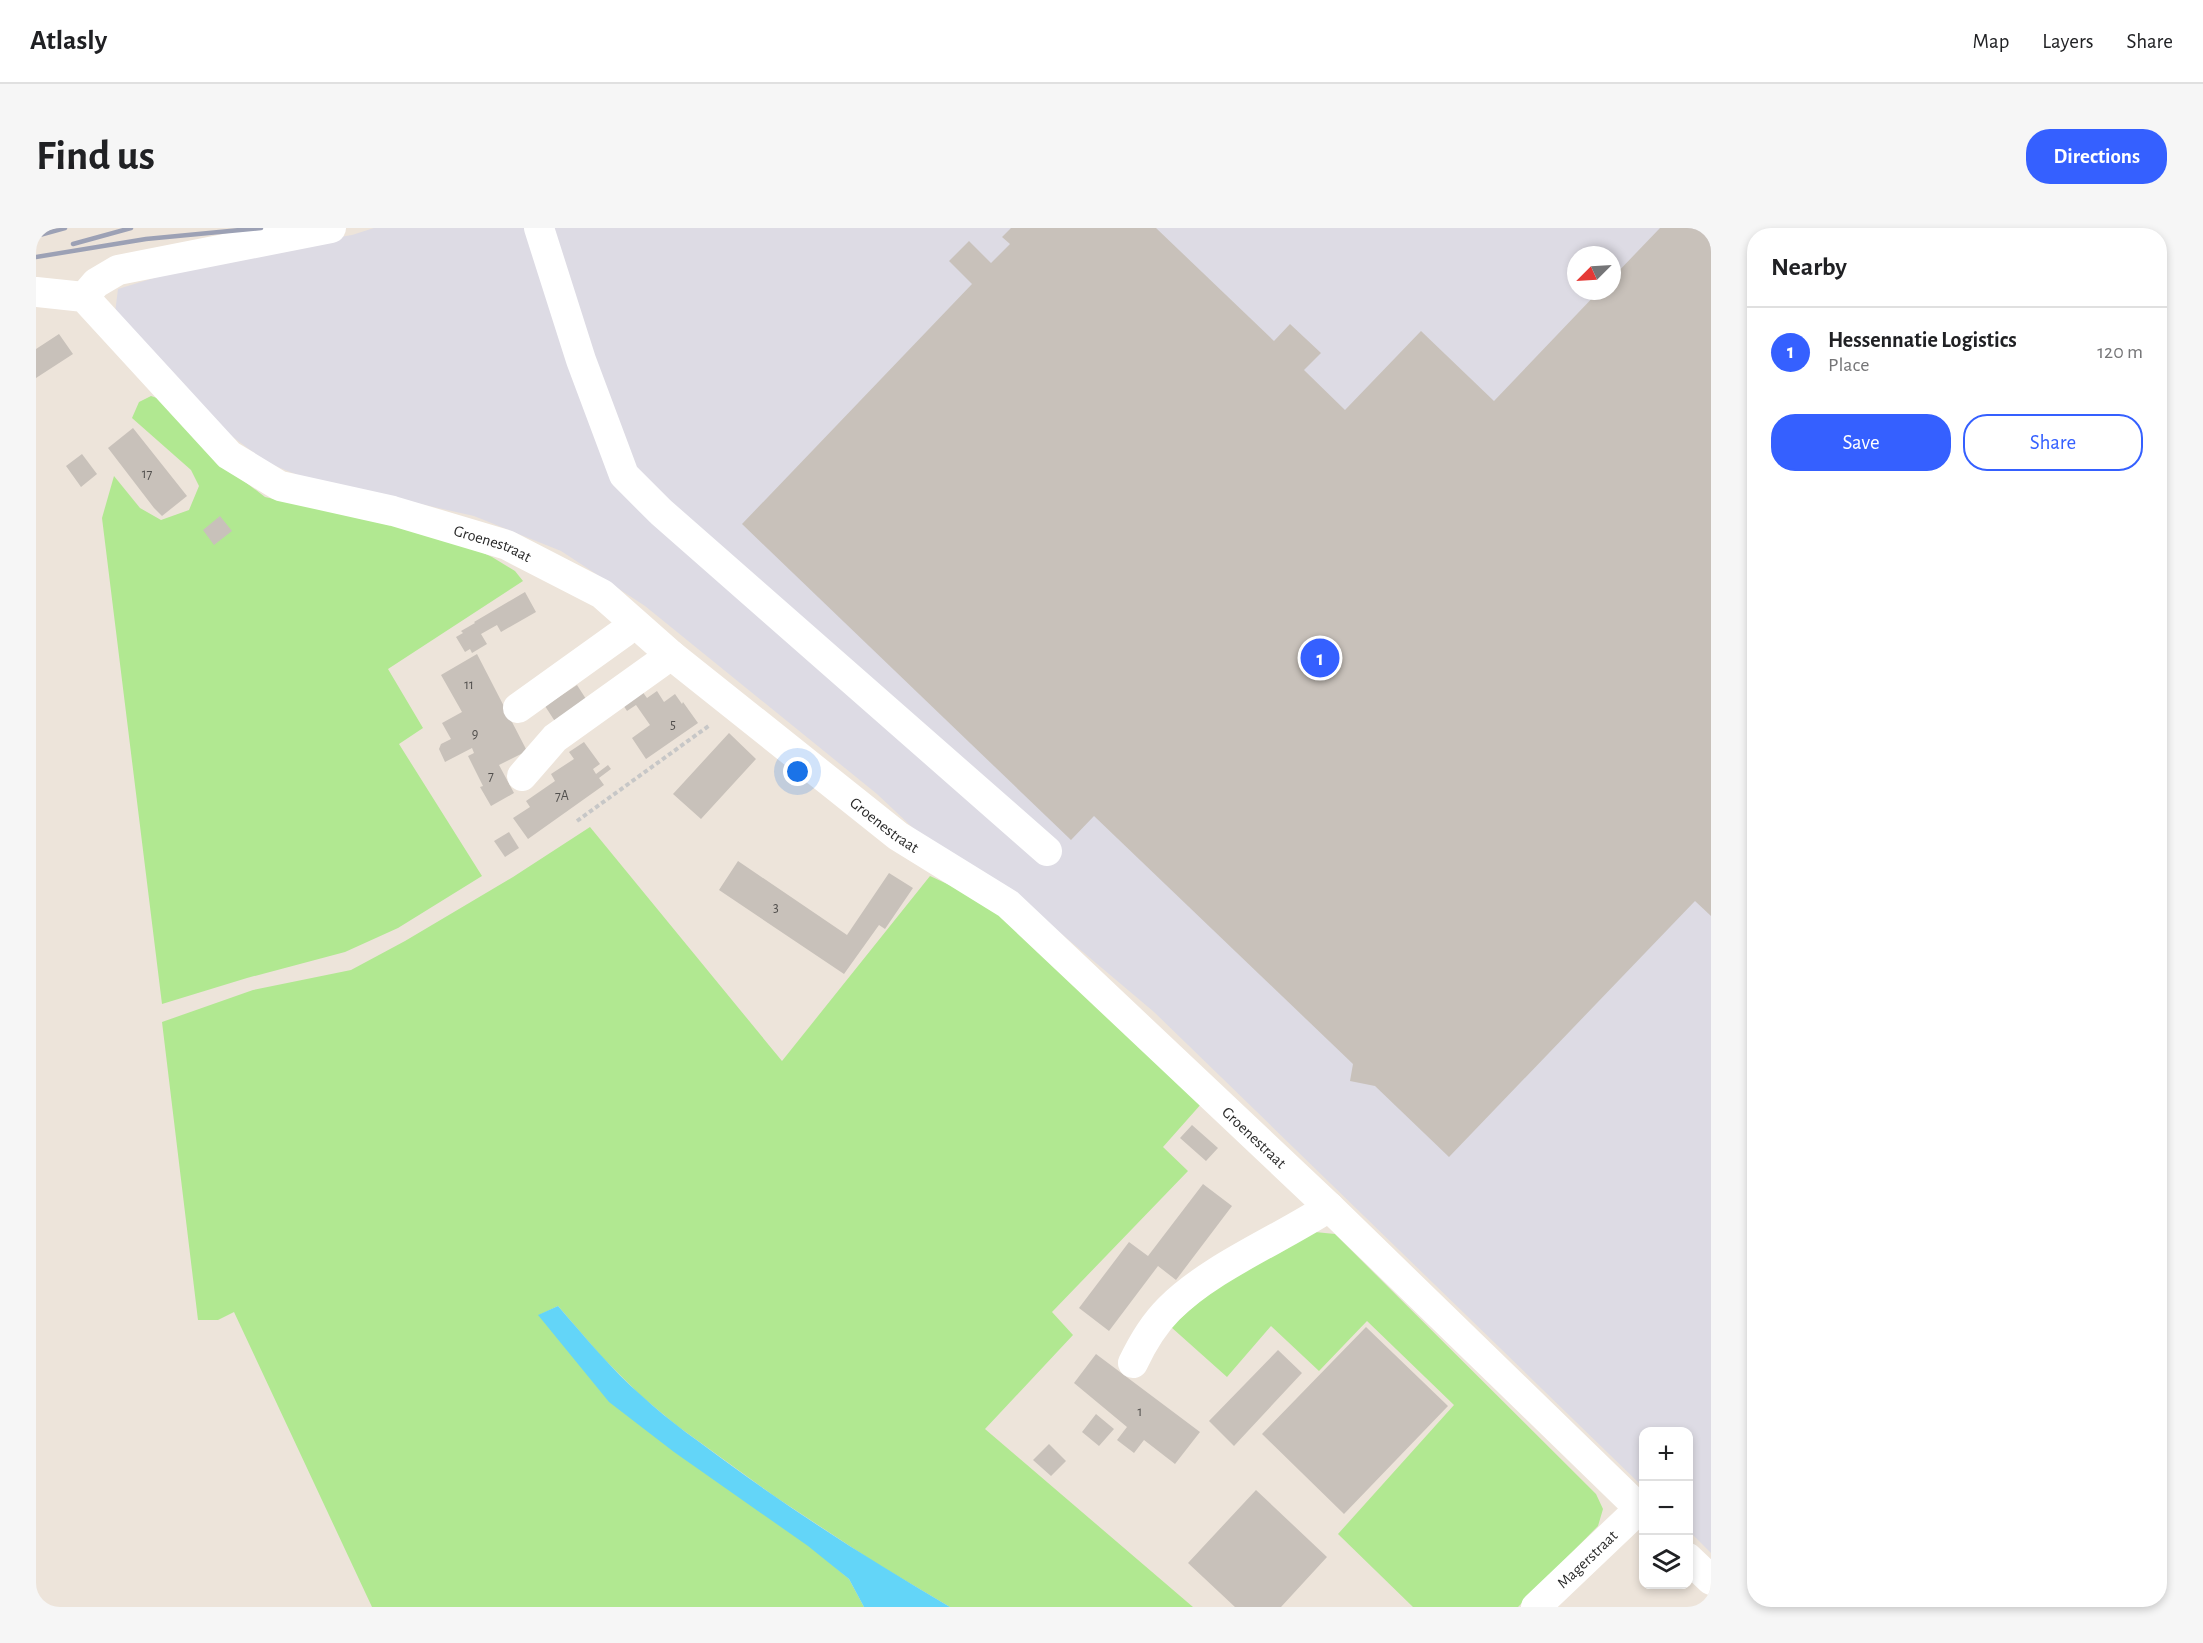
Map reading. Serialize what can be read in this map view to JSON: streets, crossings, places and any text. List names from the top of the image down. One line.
{"streets":{"street":["Groenestraat","Magerstraat"]},"house_numbers":["17","11","5","9","7","7A","3","1"],"north":"bottom left","page":{"header":"Atlasly","nav":["Map","Layers","Share"],"buttons":["Directions",["Save","Share"]],"title":"Find us","heading":"Nearby","list":[{"mark":"1","name":"Hessennatie Logistics","note":"Place","value":"120 m"}],"pins":"1","map_buttons":["+","−"]}}
